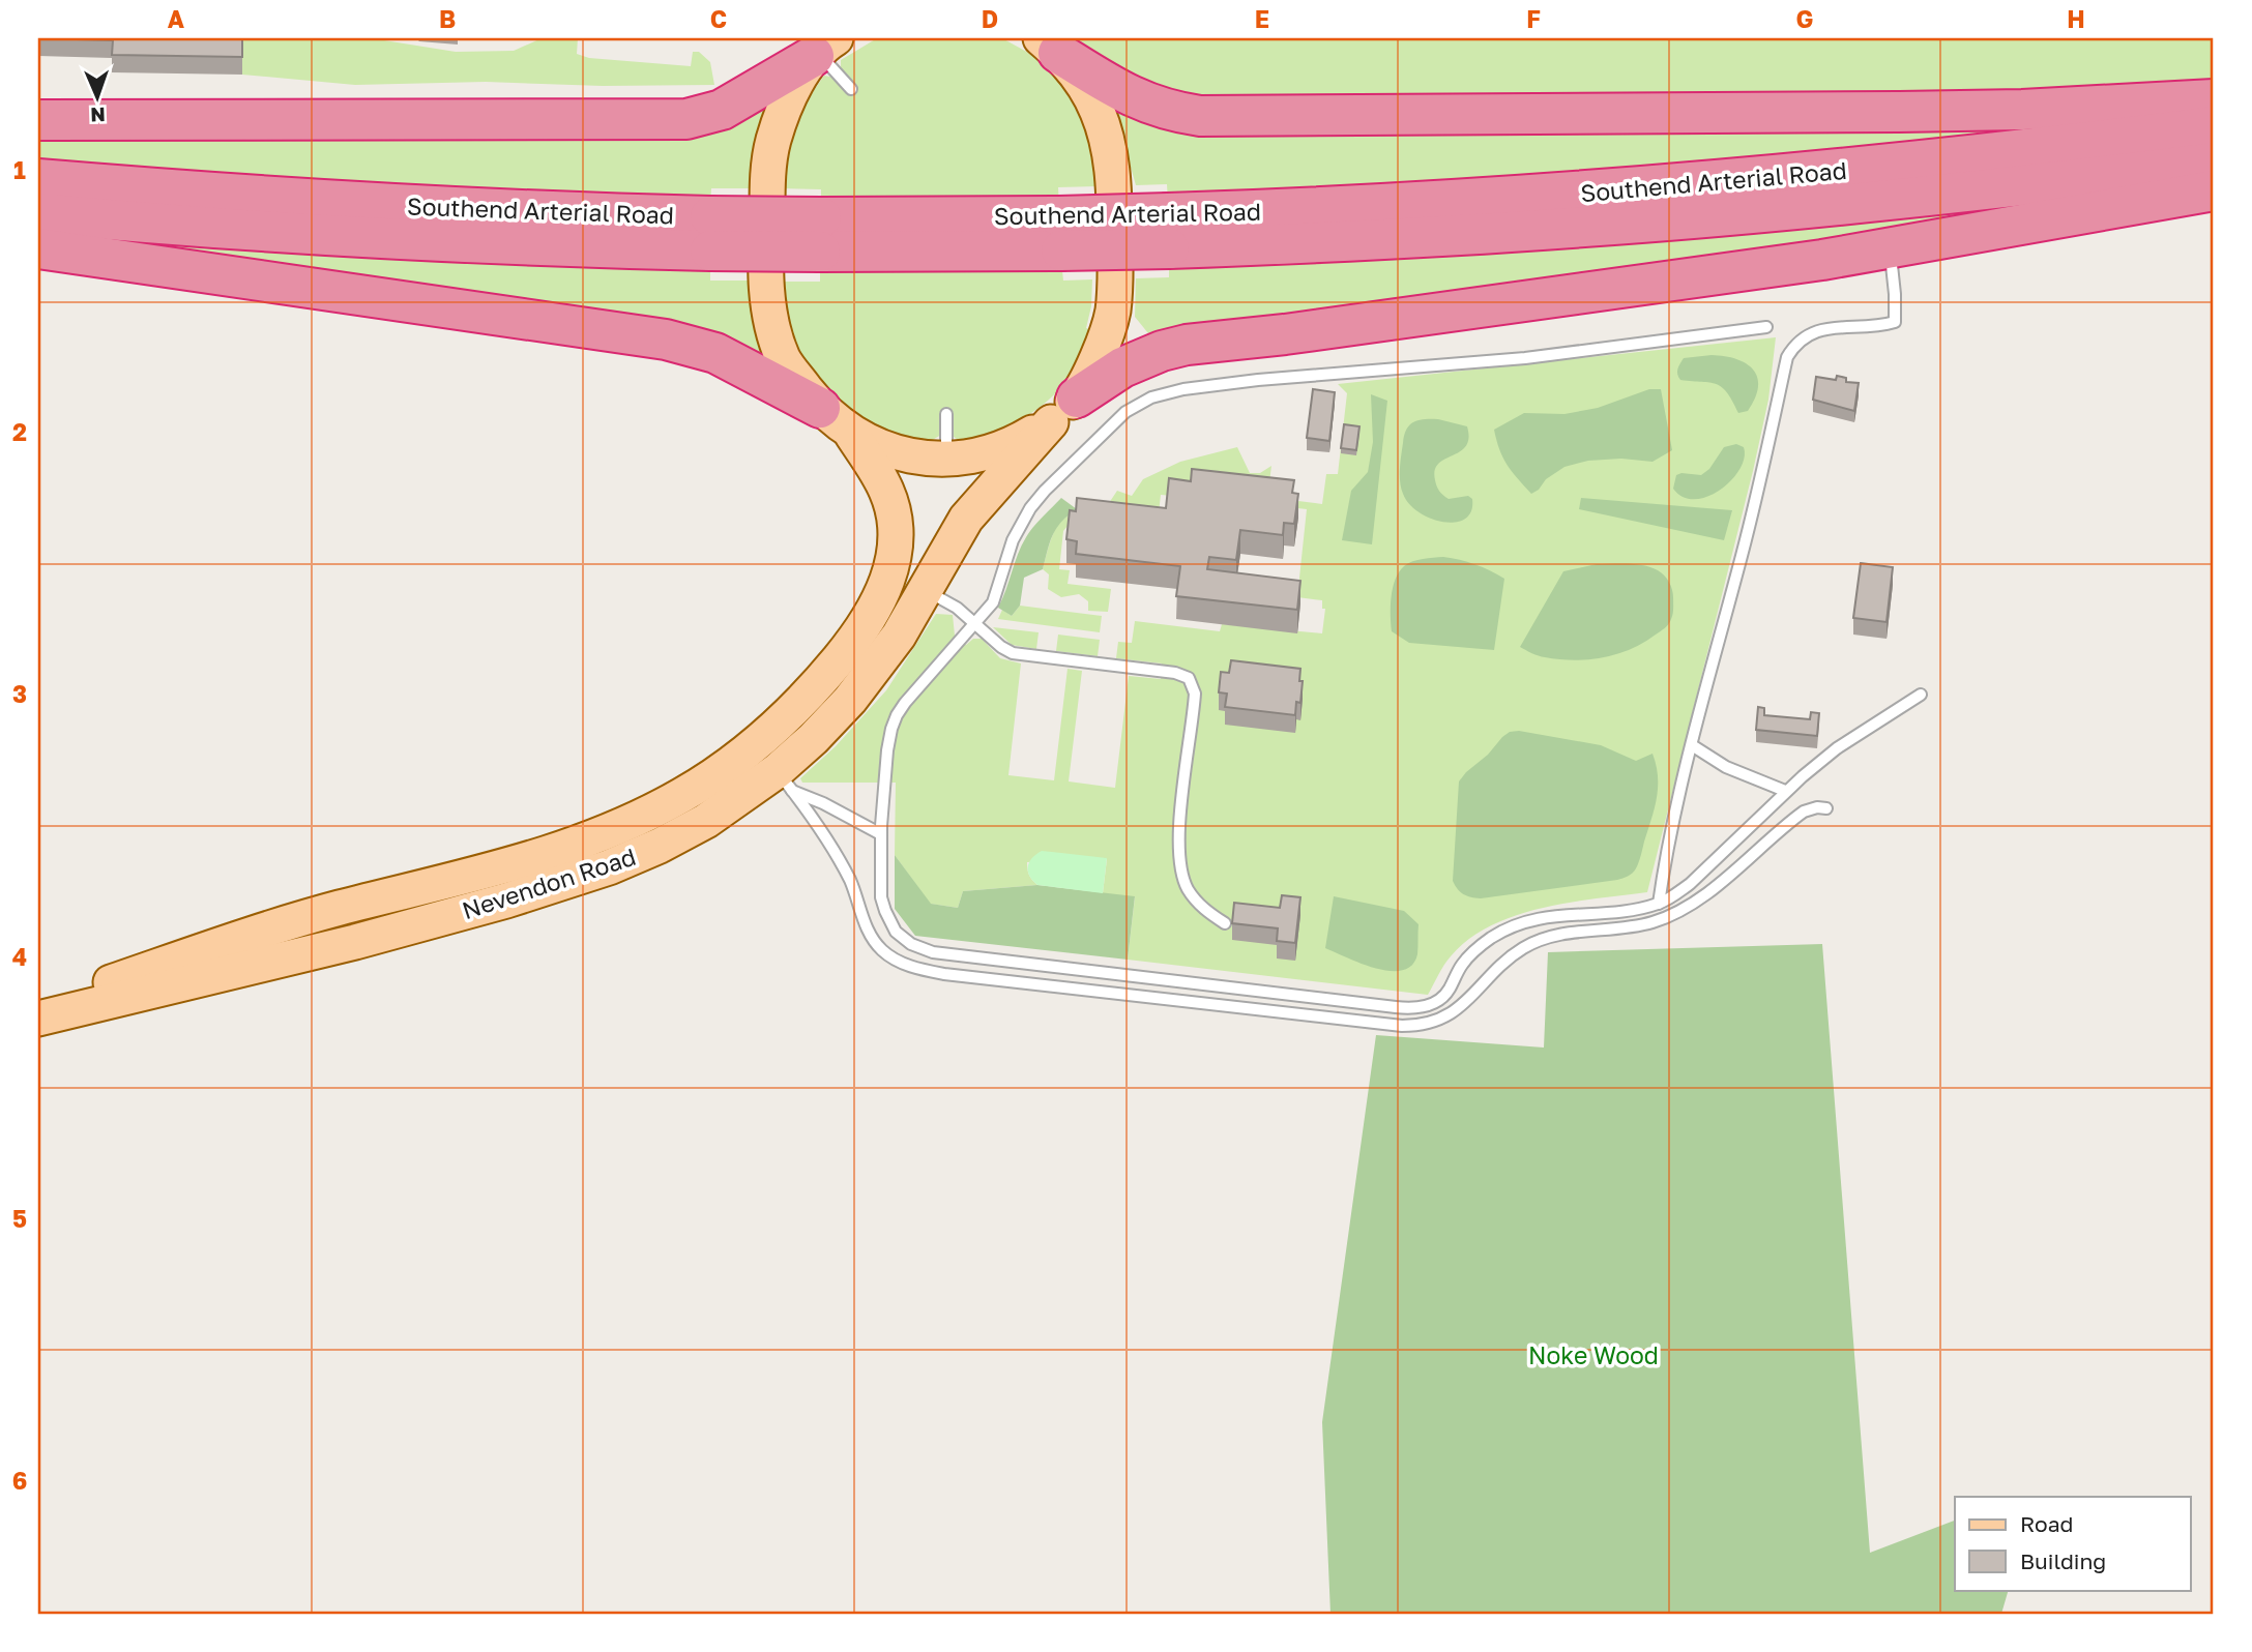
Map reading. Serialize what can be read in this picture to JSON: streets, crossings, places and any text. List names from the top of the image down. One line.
{"streets":{"highway":["Southend Arterial Road"],"main road":["Nevendon Road"]},"parks":["Noke Wood"],"legend":["Road","Building"],"north":"bottom","grid":{"columns":["A","B","C","D","E","F","G","H"],"rows":["1","2","3","4","5","6"]}}
